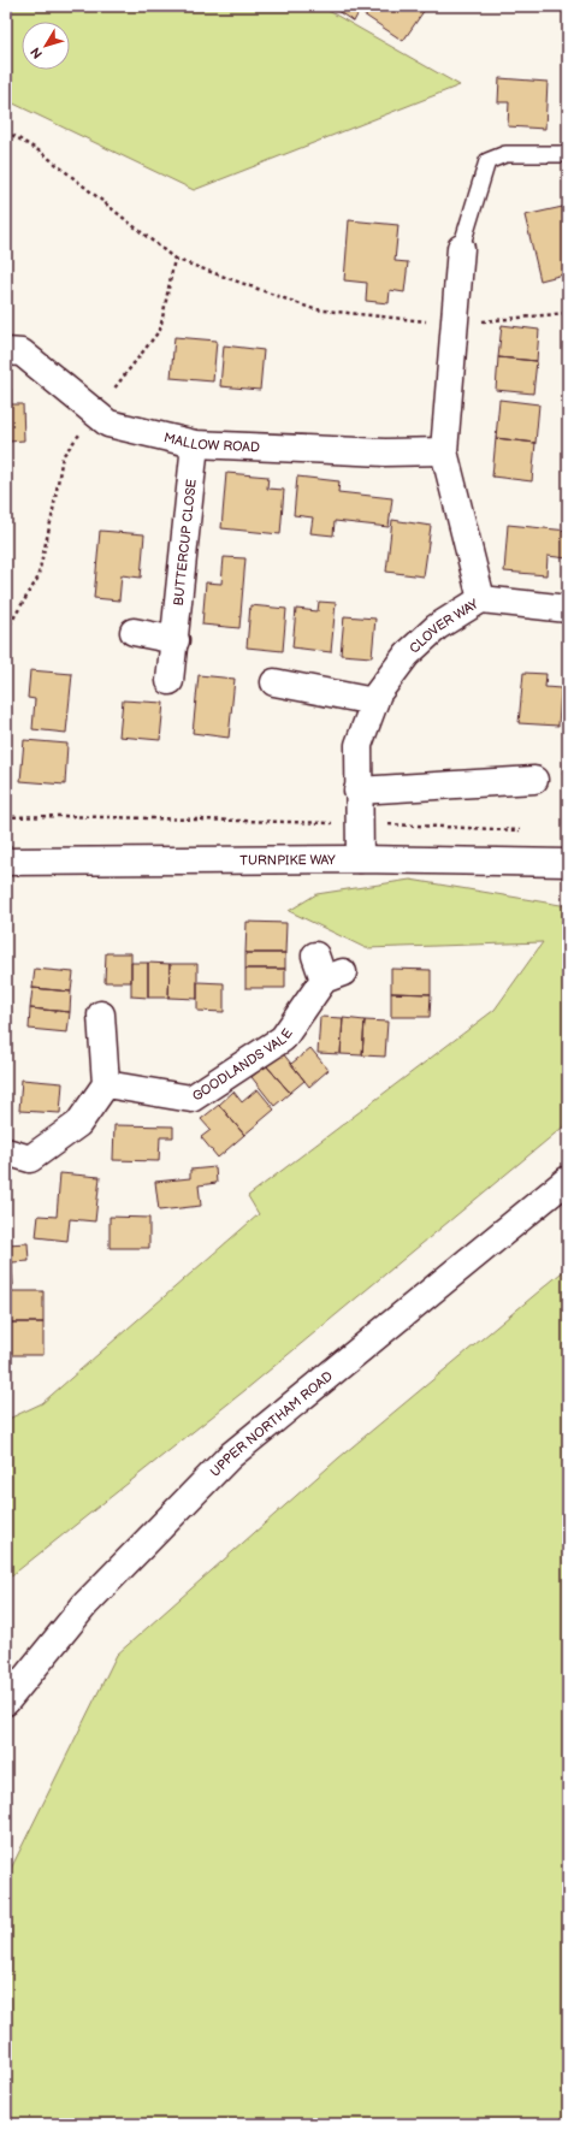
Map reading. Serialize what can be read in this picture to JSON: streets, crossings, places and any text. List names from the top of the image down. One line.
{"streets":{"street":["MALLOW ROAD","BUTTERCUP CLOSE","CLOVER WAY","TURNPIKE WAY","GOODLANDS VALE","UPPER NORTHAM ROAD"]},"crossings":[["MALLOW ROAD","BUTTERCUP CLOSE"],["CLOVER WAY","TURNPIKE WAY"]],"north":"bottom left"}
